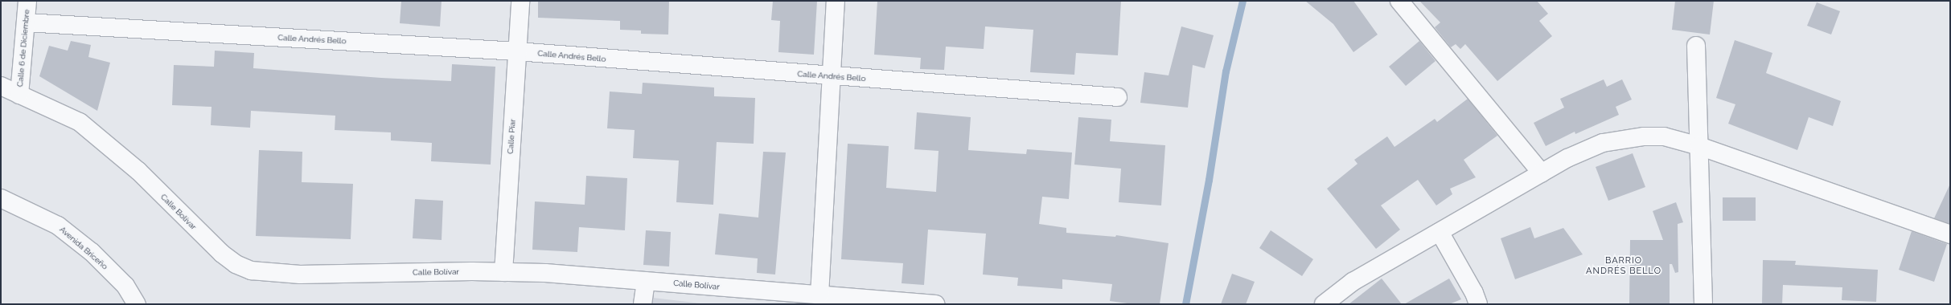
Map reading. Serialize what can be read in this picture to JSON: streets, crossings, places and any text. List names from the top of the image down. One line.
{"streets":{"street":["Calle Andrés Bello","Calle 6 de Diciembre","Calle Piar","Calle Bolívar","Avenida Briceño"]},"crossings":[["Calle Andrés Bello","Calle 6 de Diciembre"],["Calle Andrés Bello","Calle Piar"],["Calle 6 de Diciembre","Calle Bolívar"],["Calle Piar","Calle Bolívar"]],"districts":["BARRIO ANDRÉS BELLO"]}
